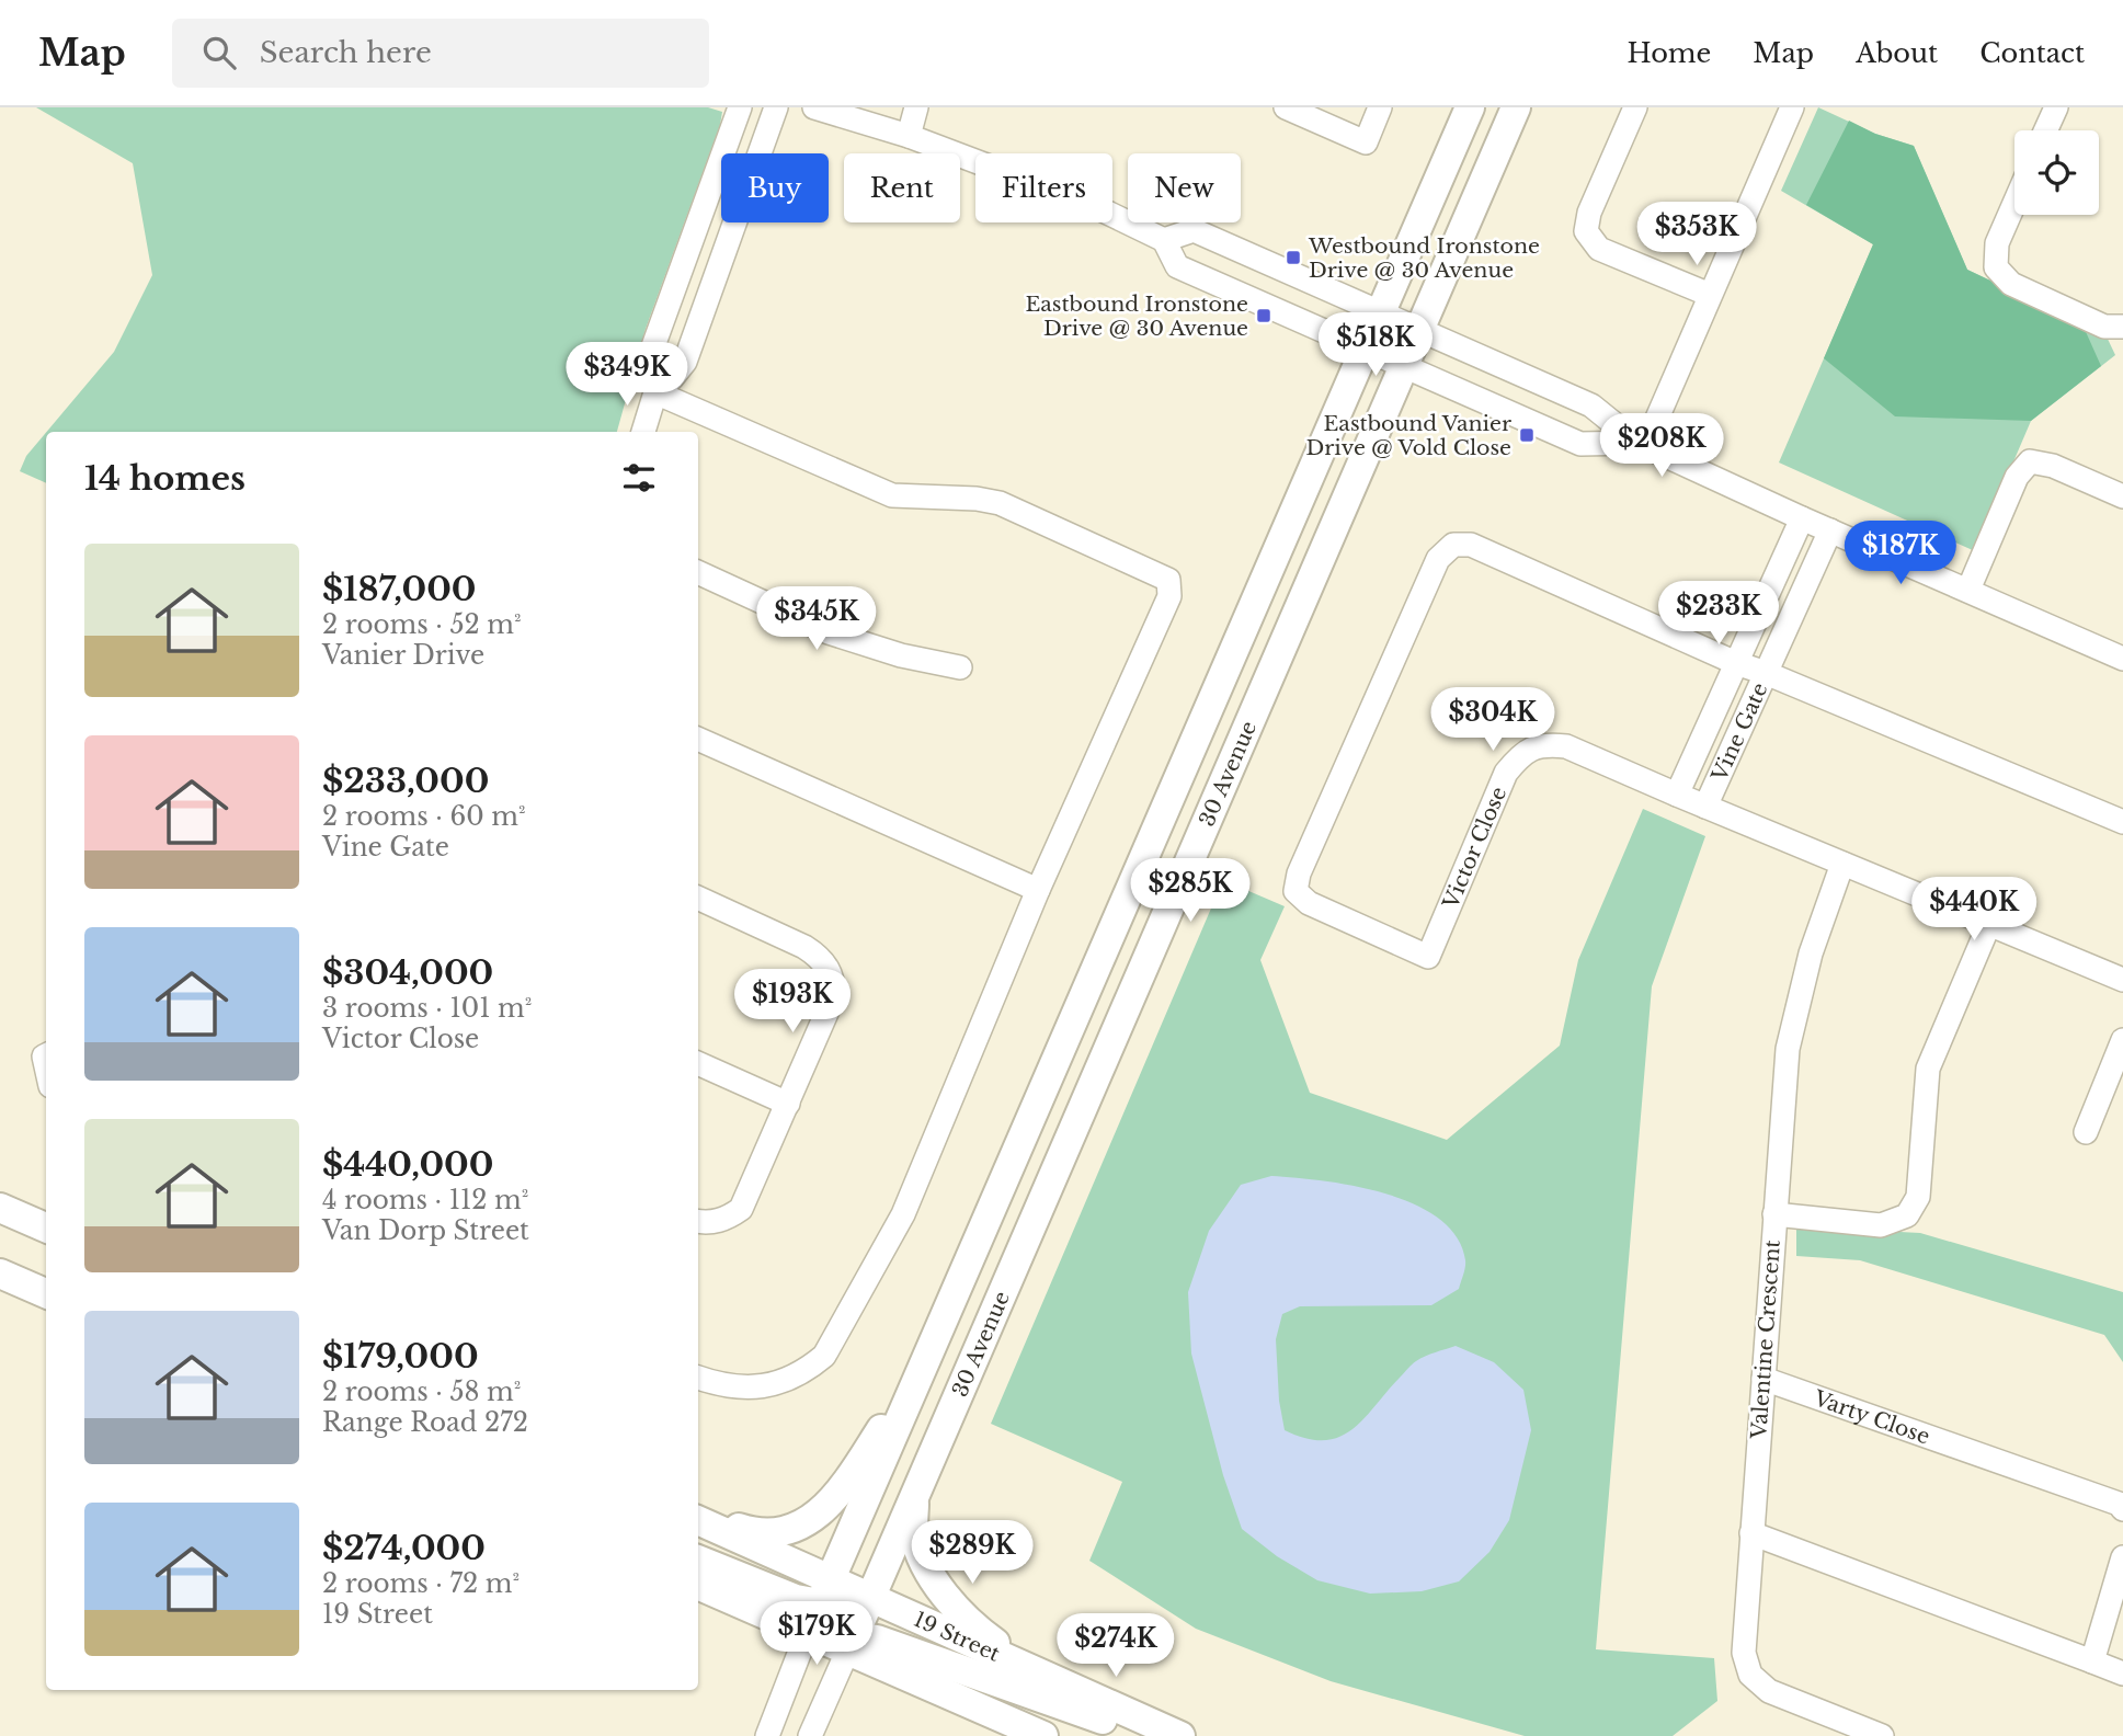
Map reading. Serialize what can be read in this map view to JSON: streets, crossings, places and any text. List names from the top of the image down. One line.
{"streets":{"main road":["30 Avenue","19 Street"],"street":["Vine Gate","Victor Close","Valentine Crescent","Varty Close"]},"crossings":[["Vine Gate","Victor Close"],["30 Avenue","19 Street"],["Victor Close","Valentine Crescent"],["Valentine Crescent","Varty Close"]],"places":{"transit":["Westbound Ironstone Drive @ 30 Avenue","Eastbound Ironstone Drive @ 30 Avenue","Eastbound Vanier Drive @ Vold Close"]},"page":{"header":"Map","search":"Search here","nav":["Home","Map","About","Contact"],"chip":["Buy","Rent","Filters","New"],"price":["$353K","$518K","$349K","$208K","$187K","$233K","$345K","$304K","$285K","$440K","$193K","$289K","$179K","$274K"],"heading":"14 homes","list":[{"name":"$187,000","note":"2 rooms · 52 m² · Vanier Drive"},{"name":"$233,000","note":"2 rooms · 60 m² · Vine Gate"},{"name":"$304,000","note":"3 rooms · 101 m² · Victor Close"},{"name":"$440,000","note":"4 rooms · 112 m² · Van Dorp Street"},{"name":"$179,000","note":"2 rooms · 58 m² · Range Road 272"},{"name":"$274,000","note":"2 rooms · 72 m² · 19 Street"}]}}
